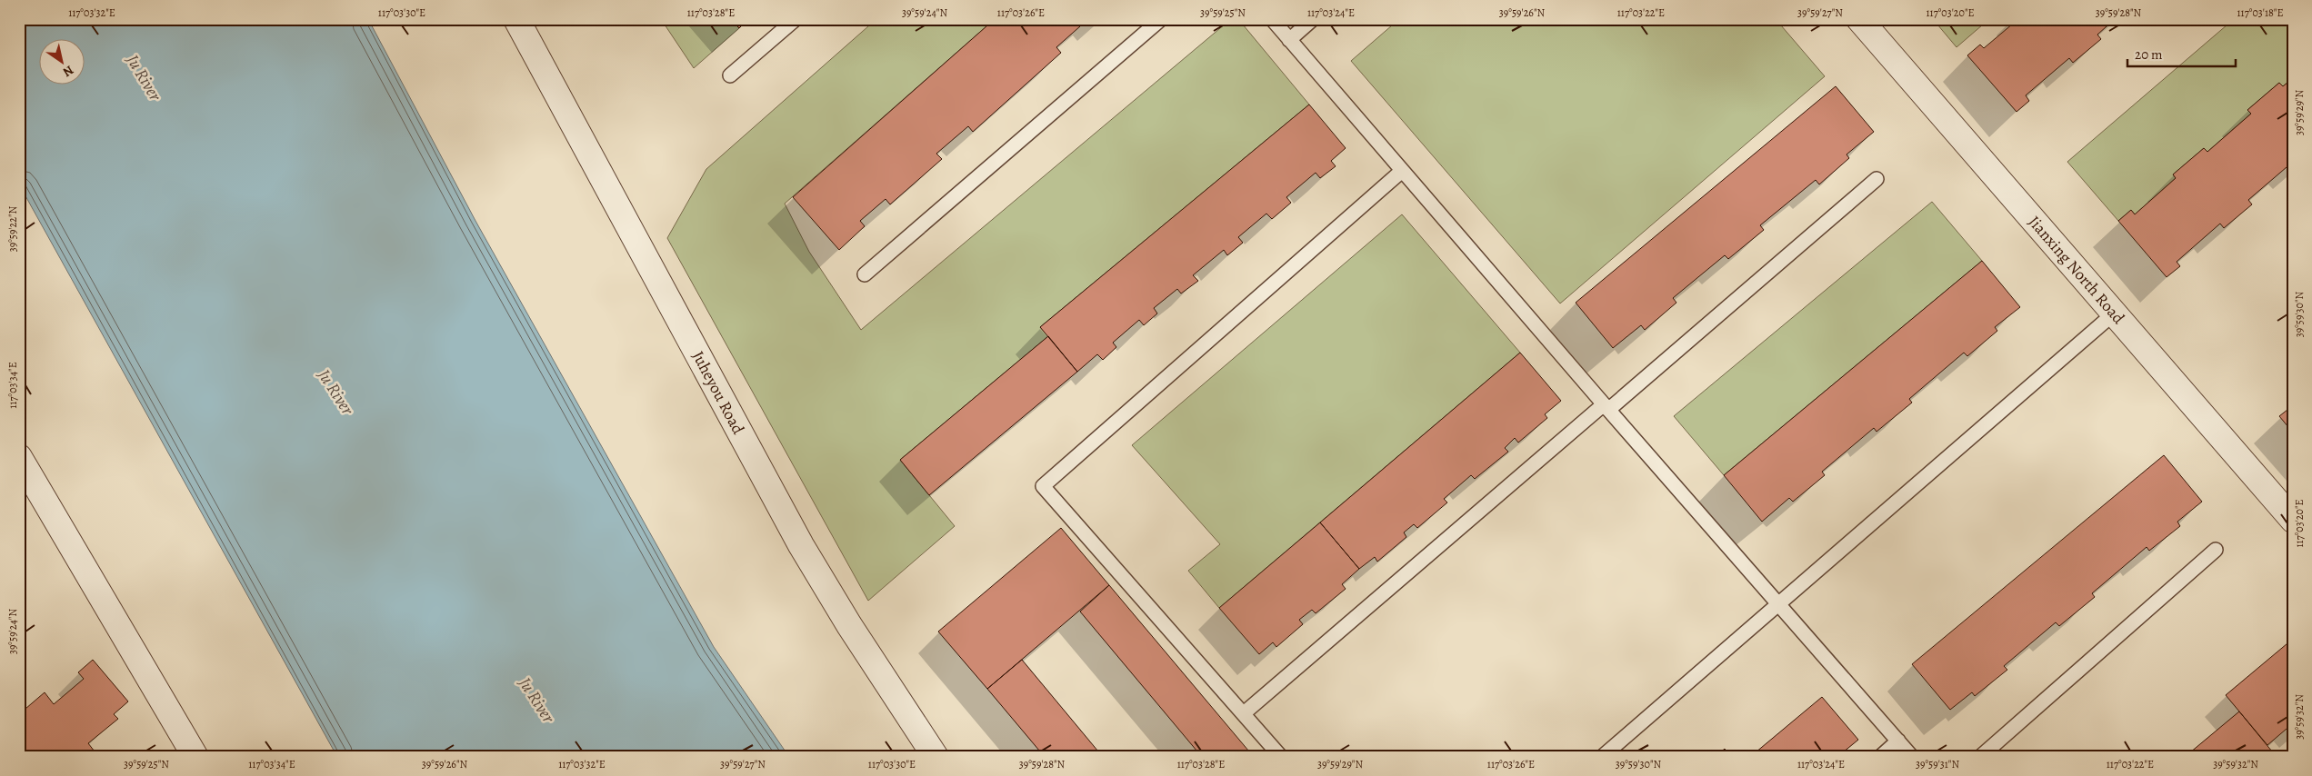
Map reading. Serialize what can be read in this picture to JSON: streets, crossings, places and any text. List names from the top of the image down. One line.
{"streets":{"street":["Jianxing North Road","Juheyou Road"]},"water":["Ju River"],"scale_bar":"20 m","north":"bottom right","coordinates":["117°03'32\"E","117°03'30\"E","117°03'28\"E","39°59'24\"N","117°03'26\"E","39°59'25\"N","117°03'24\"E","39°59'26\"N","117°03'22\"E","39°59'27\"N","117°03'20\"E","39°59'28\"N","117°03'18\"E","39°59'29\"N","39°59'22\"N","39°59'30\"N","117°03'34\"E","39°59'32\"N","39°59'31\"N"]}
